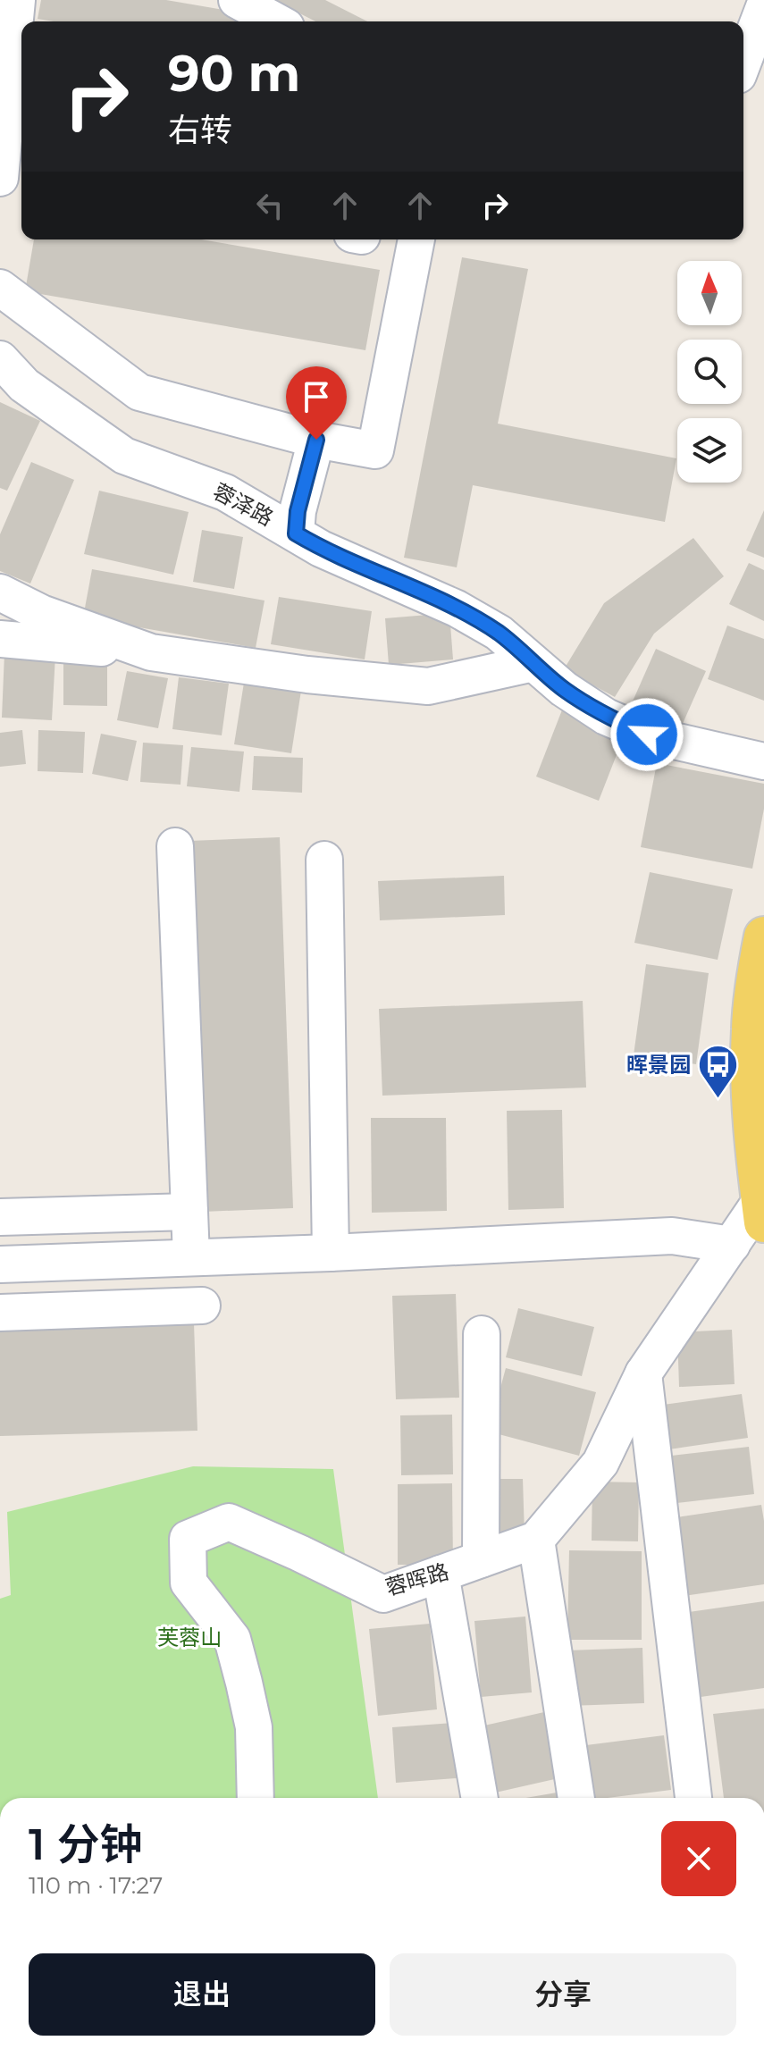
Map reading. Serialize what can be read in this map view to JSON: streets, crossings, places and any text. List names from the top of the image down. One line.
{"streets":{"street":["蓉泽路","蓉晖路"]},"parks":["芙蓉山"],"places":{"bus stop":["晖景园"]},"north":"top","page":{"turn":["90 m","右转"],"heading":["1 分钟","110 m · 17:27"],"buttons":["退出","分享"]}}
